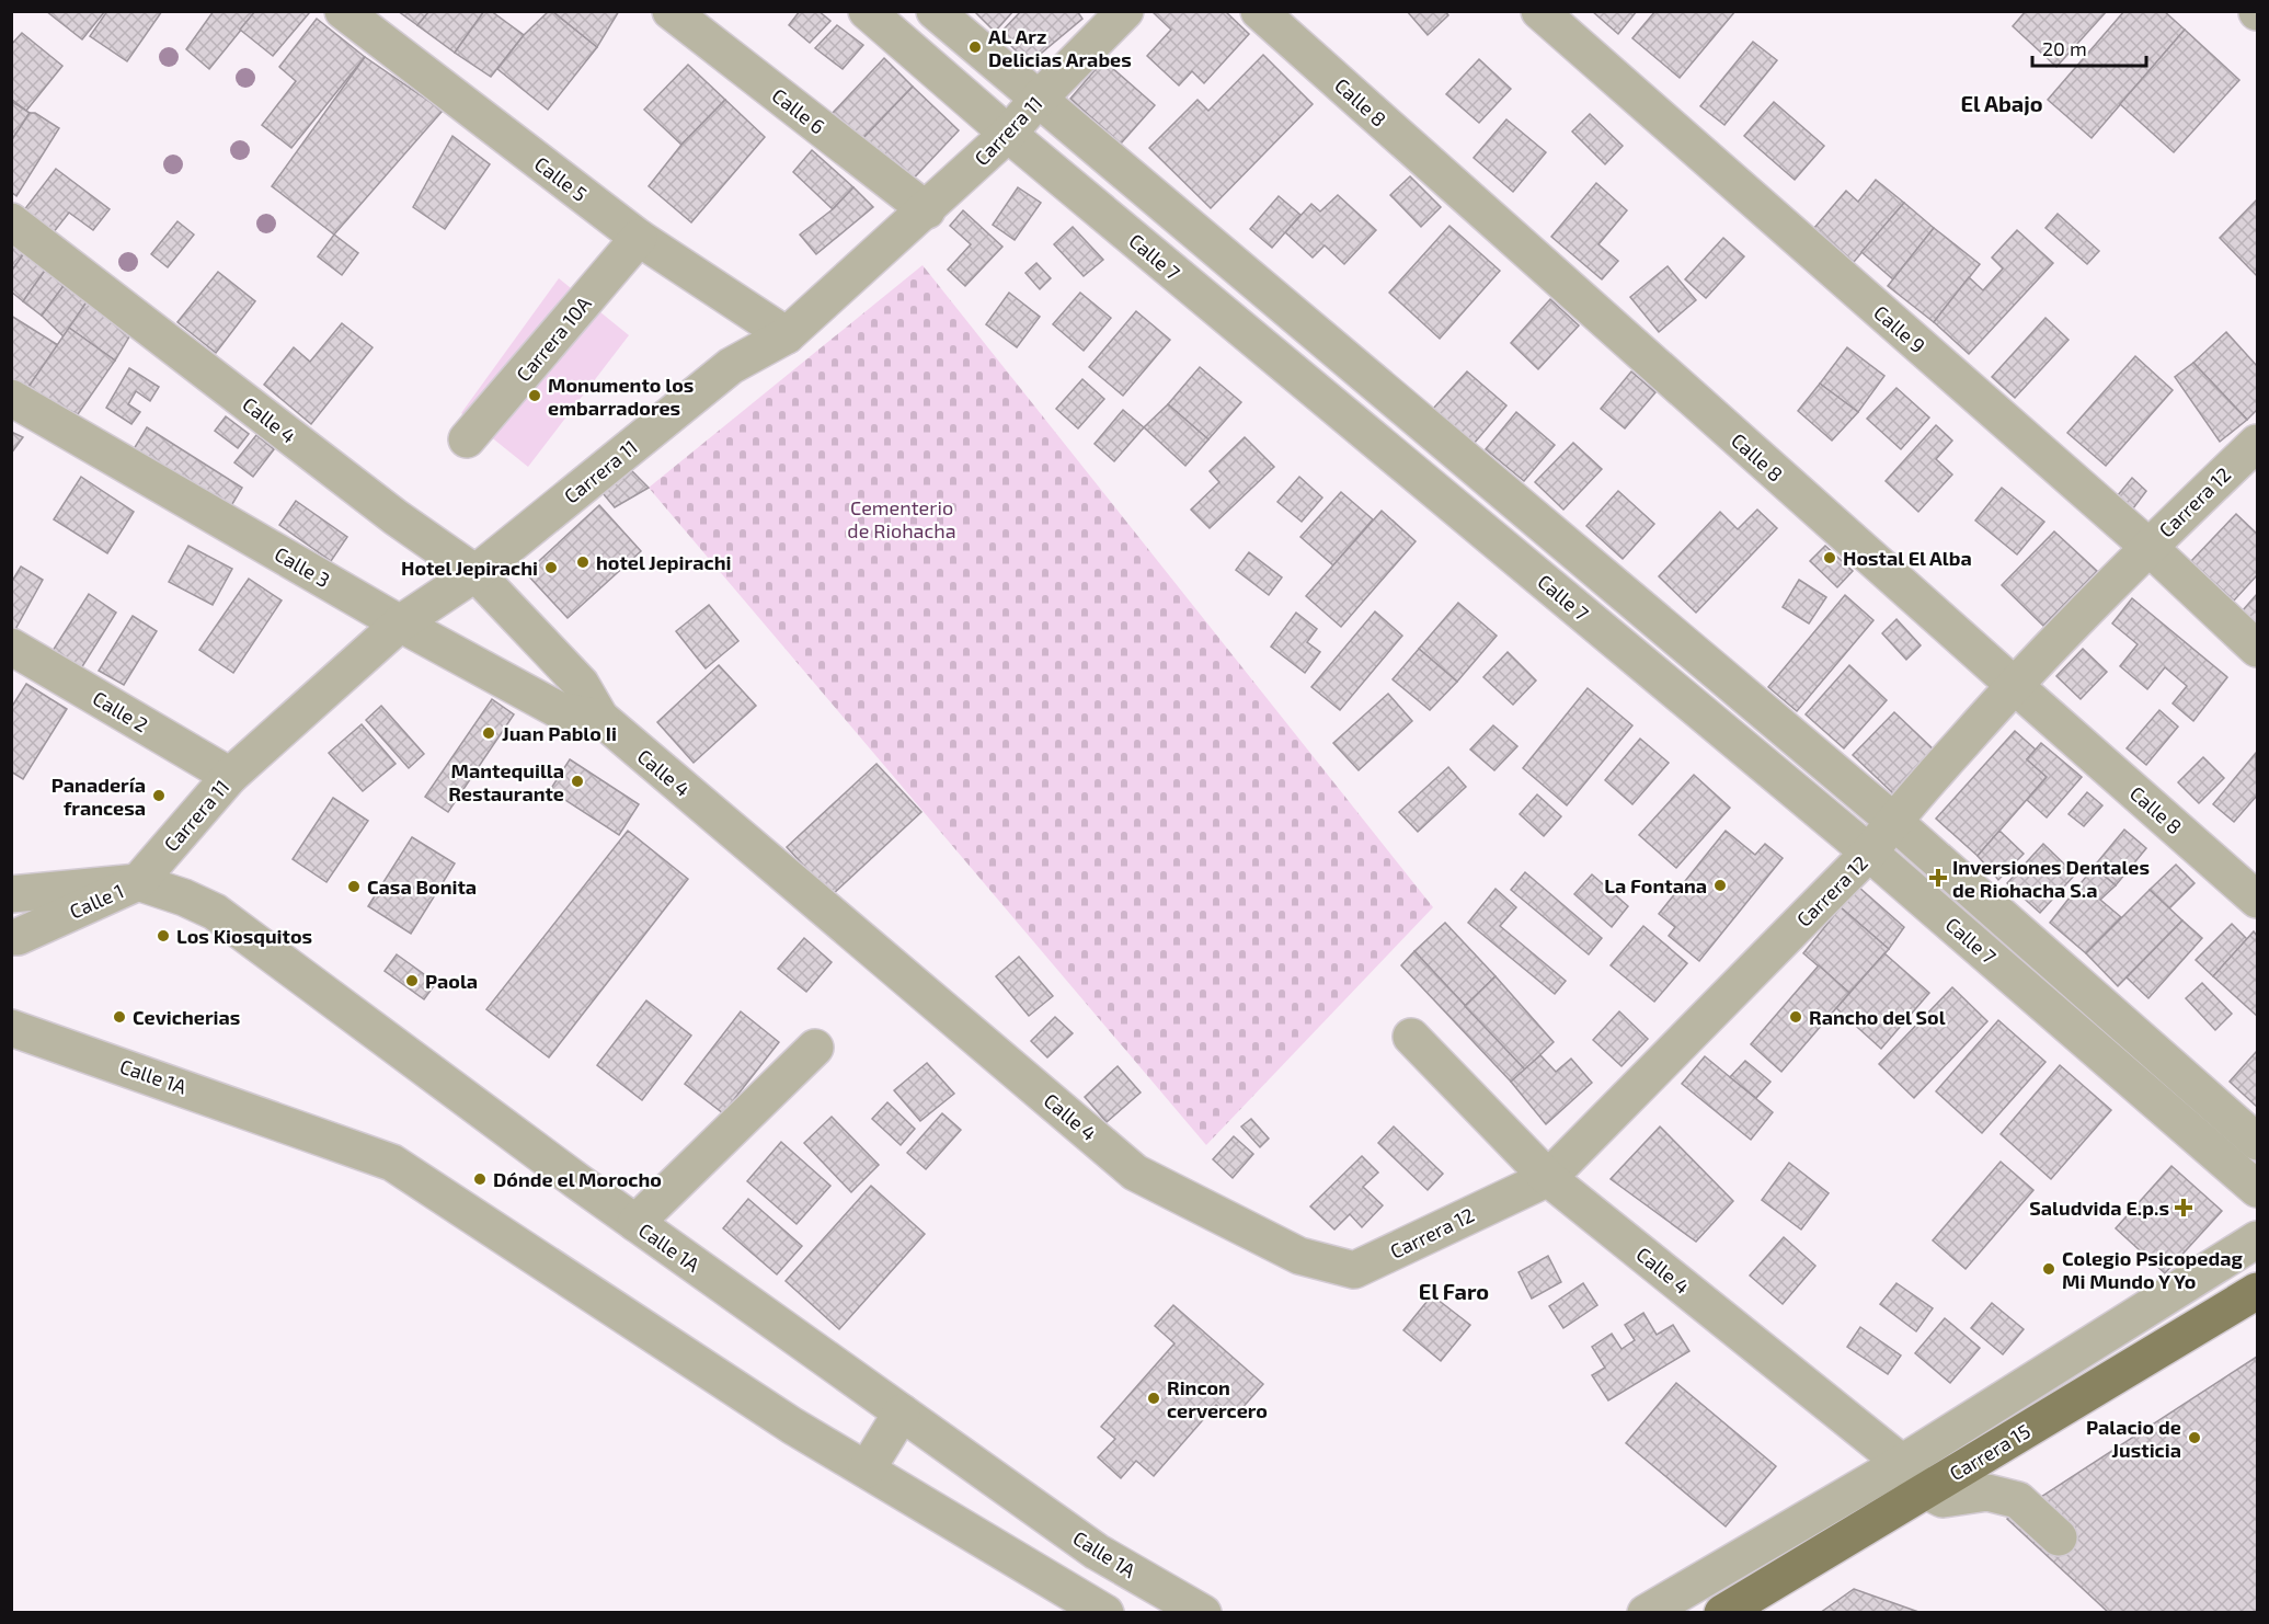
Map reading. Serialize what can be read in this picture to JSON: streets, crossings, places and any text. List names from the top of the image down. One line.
{"streets":{"main road":["Carrera 15"],"street":["Calle 8","Calle 6","Carrera 11","Calle 5","Calle 7","Calle 9","Carrera 10A","Calle 4","Carrera 12","Calle 3","Calle 2","Calle 1","Calle 1A"]},"crossings":[["Calle 8","Carrera 12"],["Calle 6","Carrera 11"],["Carrera 11","Calle 5"],["Carrera 11","Calle 7"],["Carrera 11","Calle 4"],["Carrera 11","Calle 3"],["Carrera 11","Calle 2"],["Carrera 11","Calle 1"],["Carrera 11","Calle 1A"],["Calle 5","Carrera 10A"],["Calle 7","Carrera 12"],["Calle 9","Carrera 12"],["Calle 4","Carrera 12"],["Calle 4","Calle 3"],["Calle 4","Carrera 15"],["Calle 1","Calle 1A"]],"districts":["El Abajo","El Faro"],"parks":["Cementerio de Riohacha"],"places":{"other":["AL Arz Delicias Arabes","Monumento los embarradores","Hostal El Alba","hotel Jepirachi","Hotel Jepirachi","Juan Pablo Ii","Mantequilla Restaurante","Panadería francesa","La Fontana","Casa Bonita","Los Kiosquitos","Paola","Cevicherias","Rancho del Sol","Dónde el Morocho","Colegio Psicopedag Mi Mundo Y Yo","Rincon cervercero","Palacio de Justicia"],"health":["Inversiones Dentales de Riohacha S.a","Saludvida E.p.s"]},"scale_bar":"20 m"}
